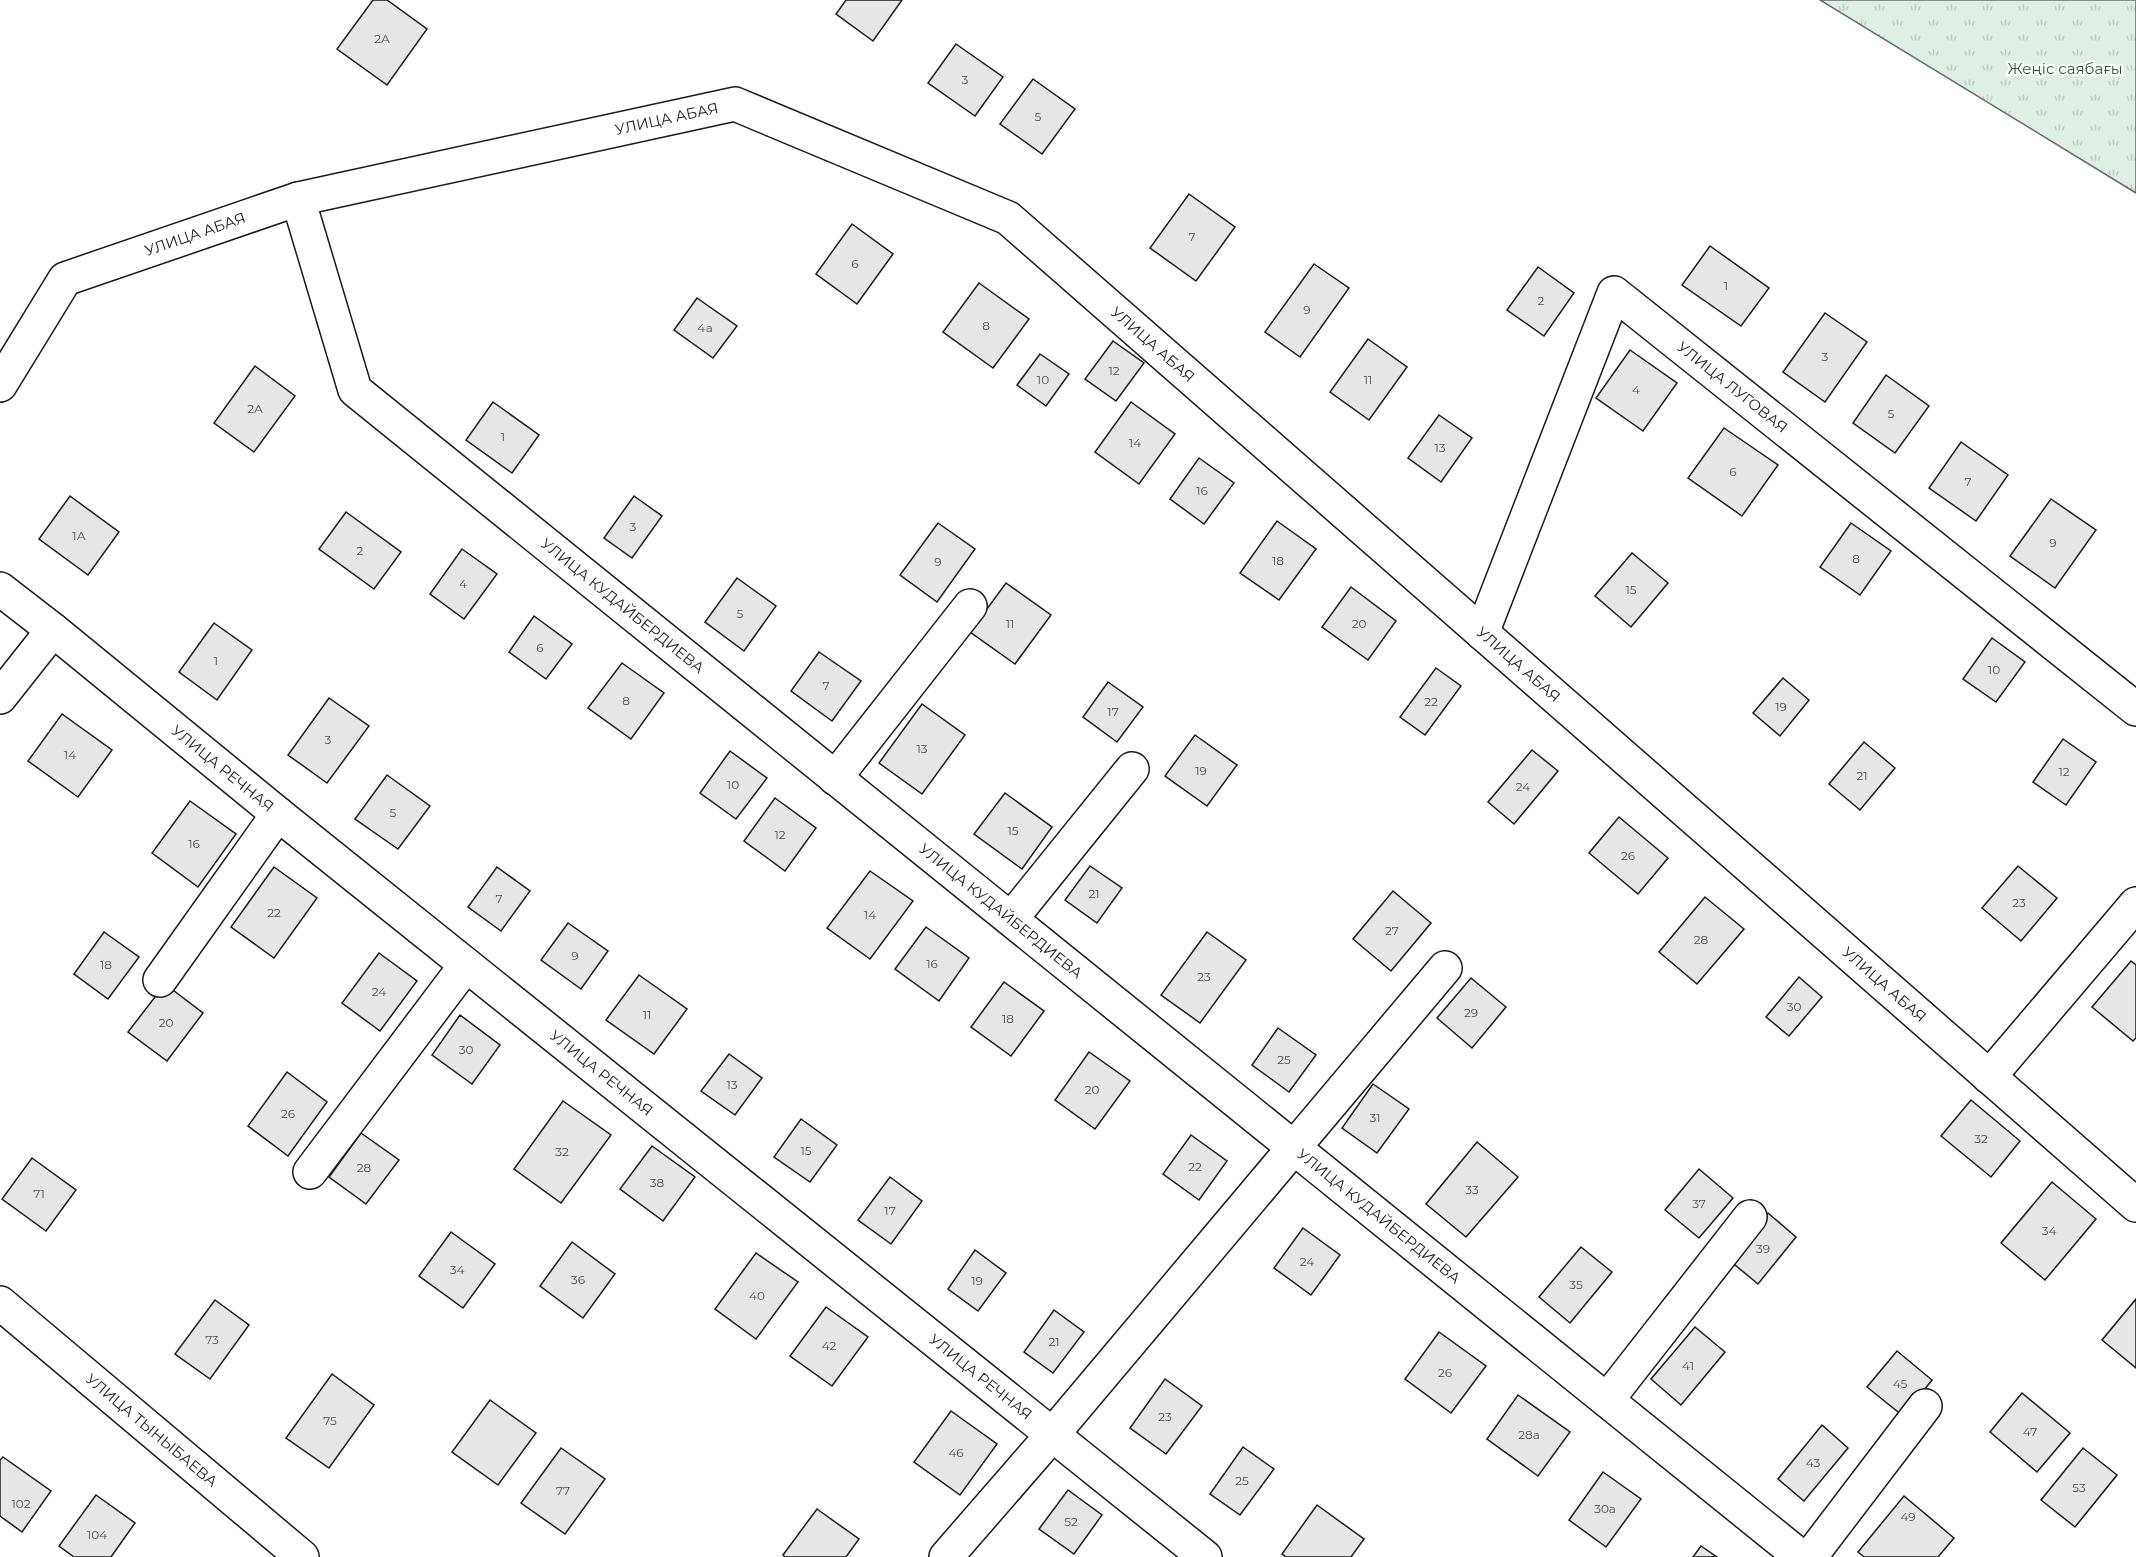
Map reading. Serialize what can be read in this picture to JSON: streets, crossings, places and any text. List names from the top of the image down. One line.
{"streets":{"street":["УЛИЦА АБАЯ","УЛИЦА ЛУГОВАЯ","УЛИЦА КУДАЙБЕРДИЕВА","УЛИЦА РЕЧНАЯ","УЛИЦА ТЫНЫБАЕВА"]},"crossings":[["УЛИЦА АБАЯ","УЛИЦА ЛУГОВАЯ"],["УЛИЦА АБАЯ","УЛИЦА КУДАЙБЕРДИЕВА"]],"parks":["Жеңіс саябағы"],"house_numbers":["2А","3","5","7","6","1","2","9","8","4а","3","12","10","11","4","2А","5","1","14","13","6","7","16","3","1А","9","2","8","18","9","4","15","5","11","20","6","1","10","7","8","22","19","17","3","13","14","19","12","21","10","24","5","15","12","16","26","21","7","23","22","14","27","28","9","16","18","23","24","30","29","11","18","20","30","25","13","20","26","31","32","15","32","22","28","38","33","71","37","17","34","39","24","34","36","19","35","40","73","21","42","41","26","45","23","75","47","28а","46","43","25","53","77","102","30а","49","52","104"]}
